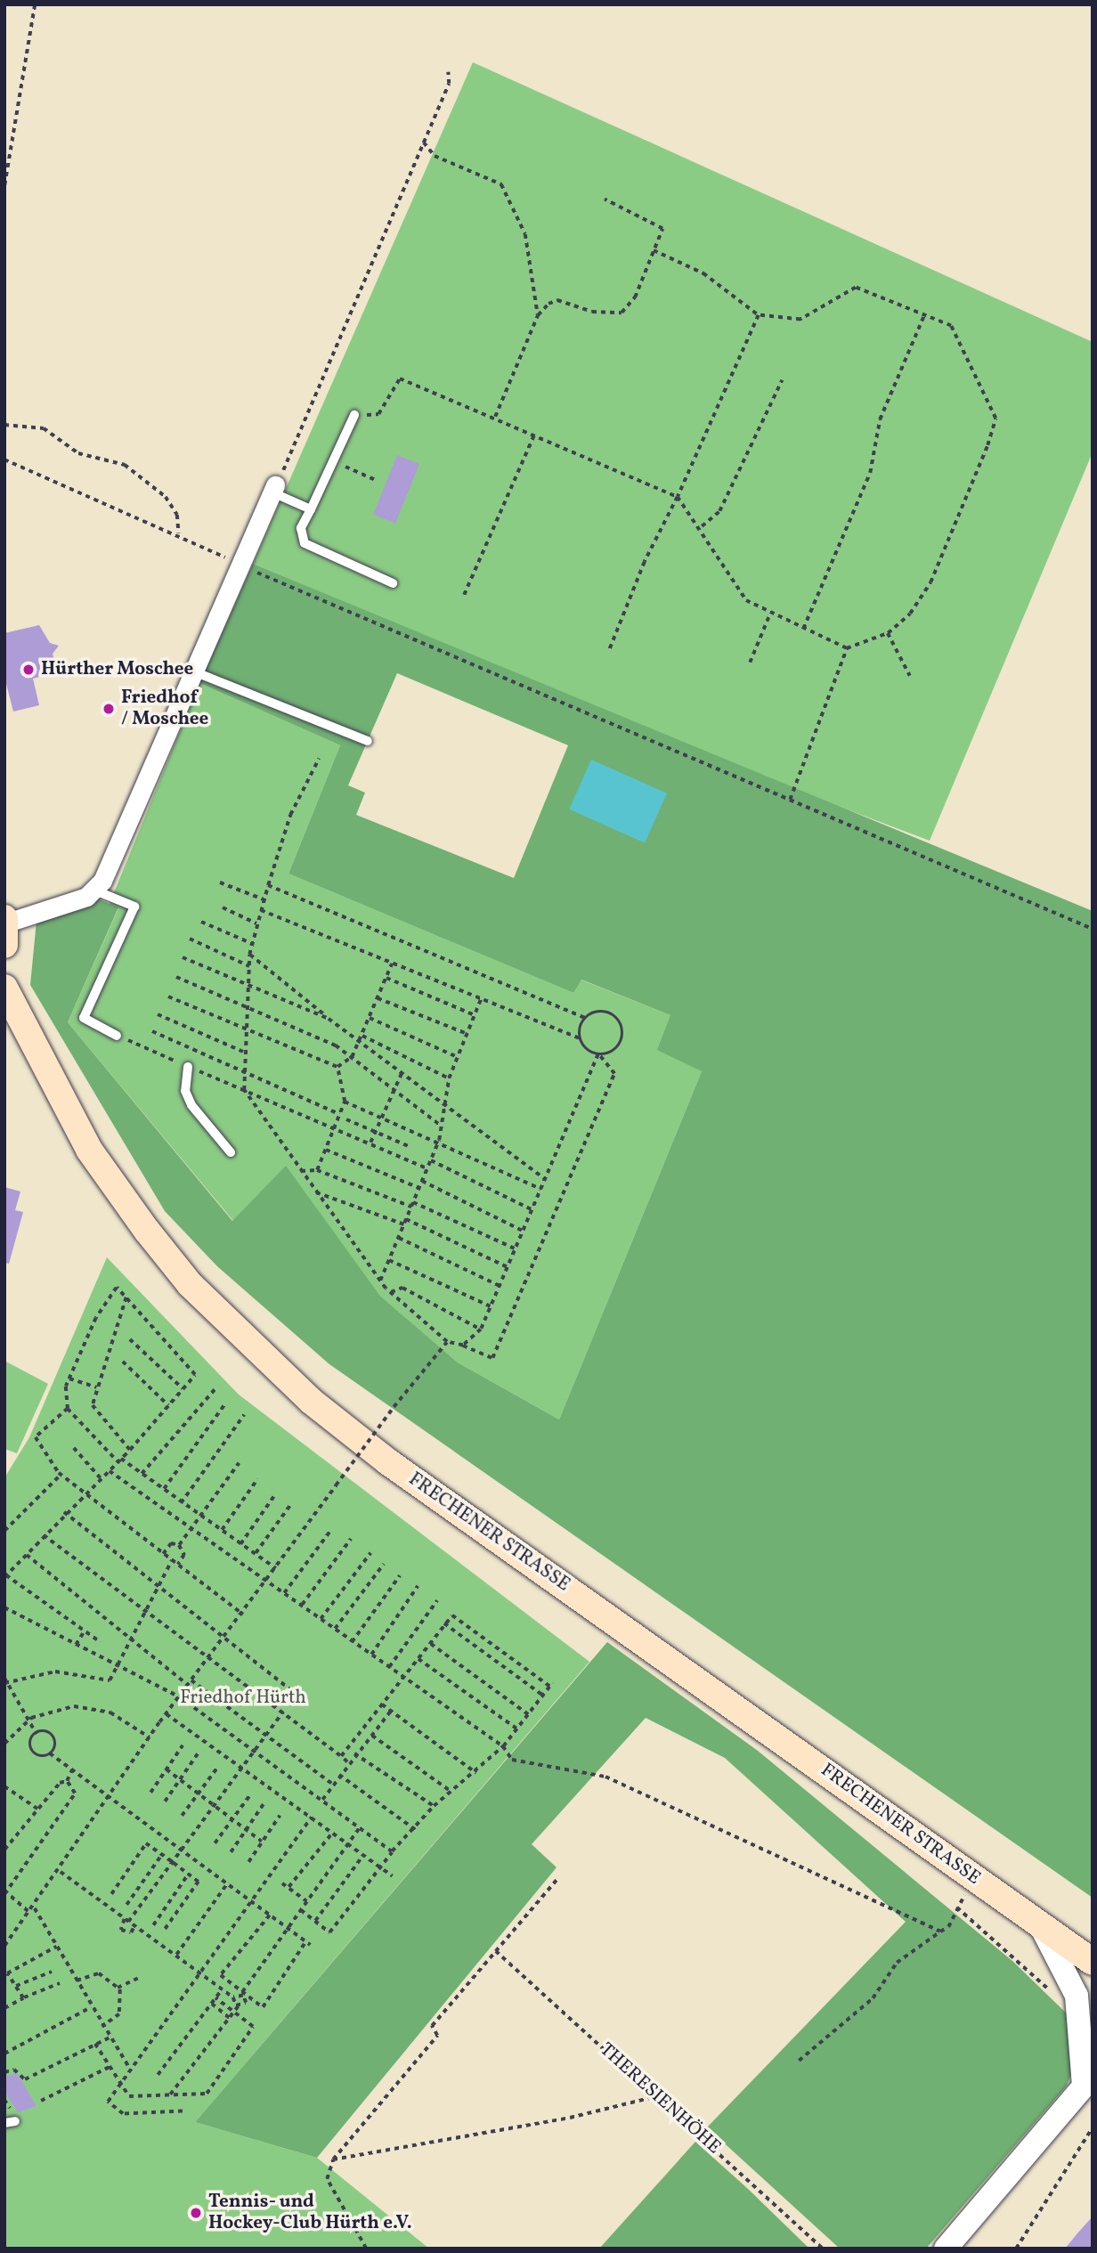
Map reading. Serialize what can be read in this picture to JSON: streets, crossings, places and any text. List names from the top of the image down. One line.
{"streets":{"main road":["FRECHENER STRASSE"],"path":["THERESIENHÖHE"]},"parks":["Friedhof Hürth"],"places":["Hürther Moschee","Friedhof / Moschee","Tennis- und Hockey-Club Hürth e.V."]}
